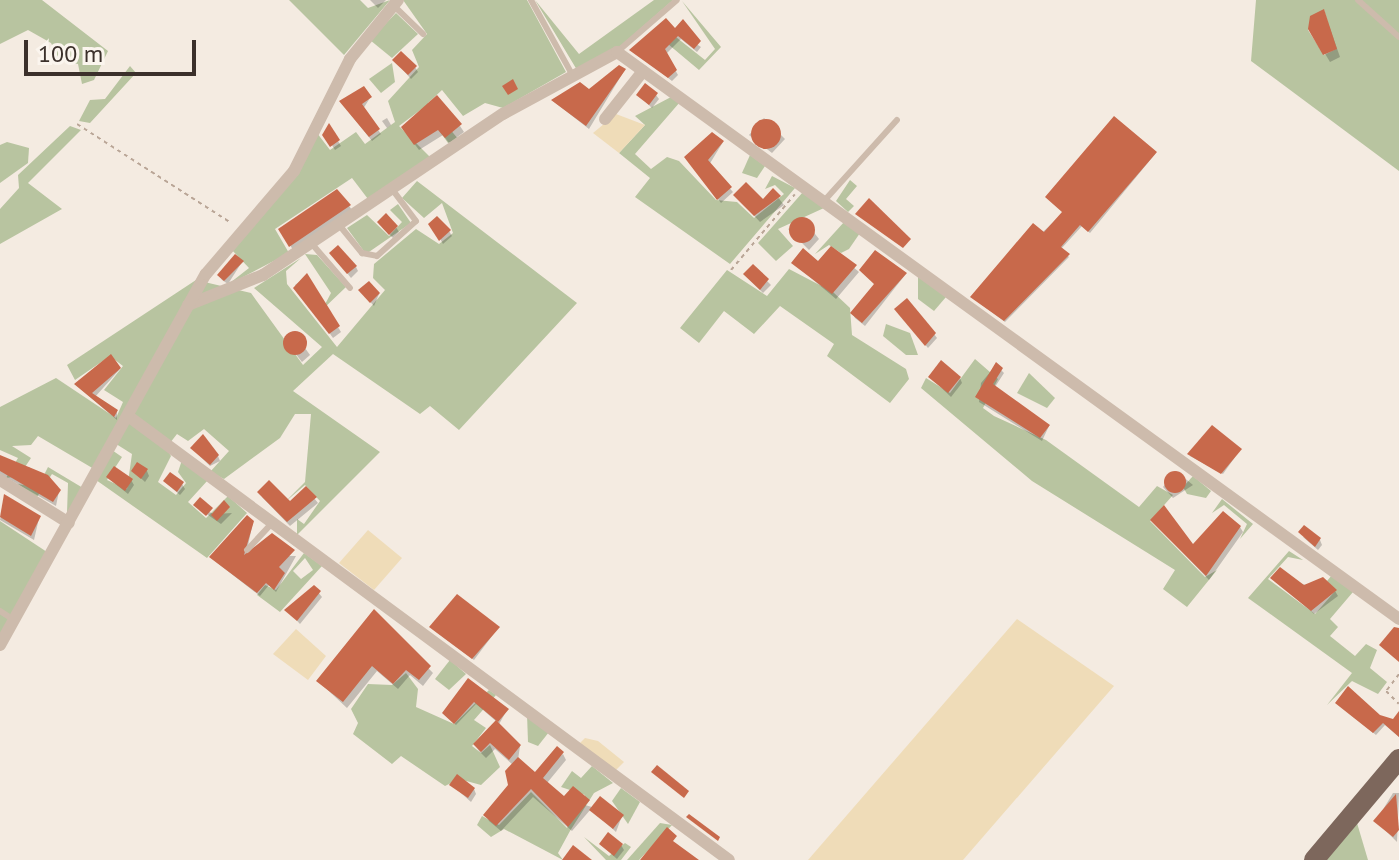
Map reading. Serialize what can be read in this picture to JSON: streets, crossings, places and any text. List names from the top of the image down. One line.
{"scale_bar":"100 m"}
